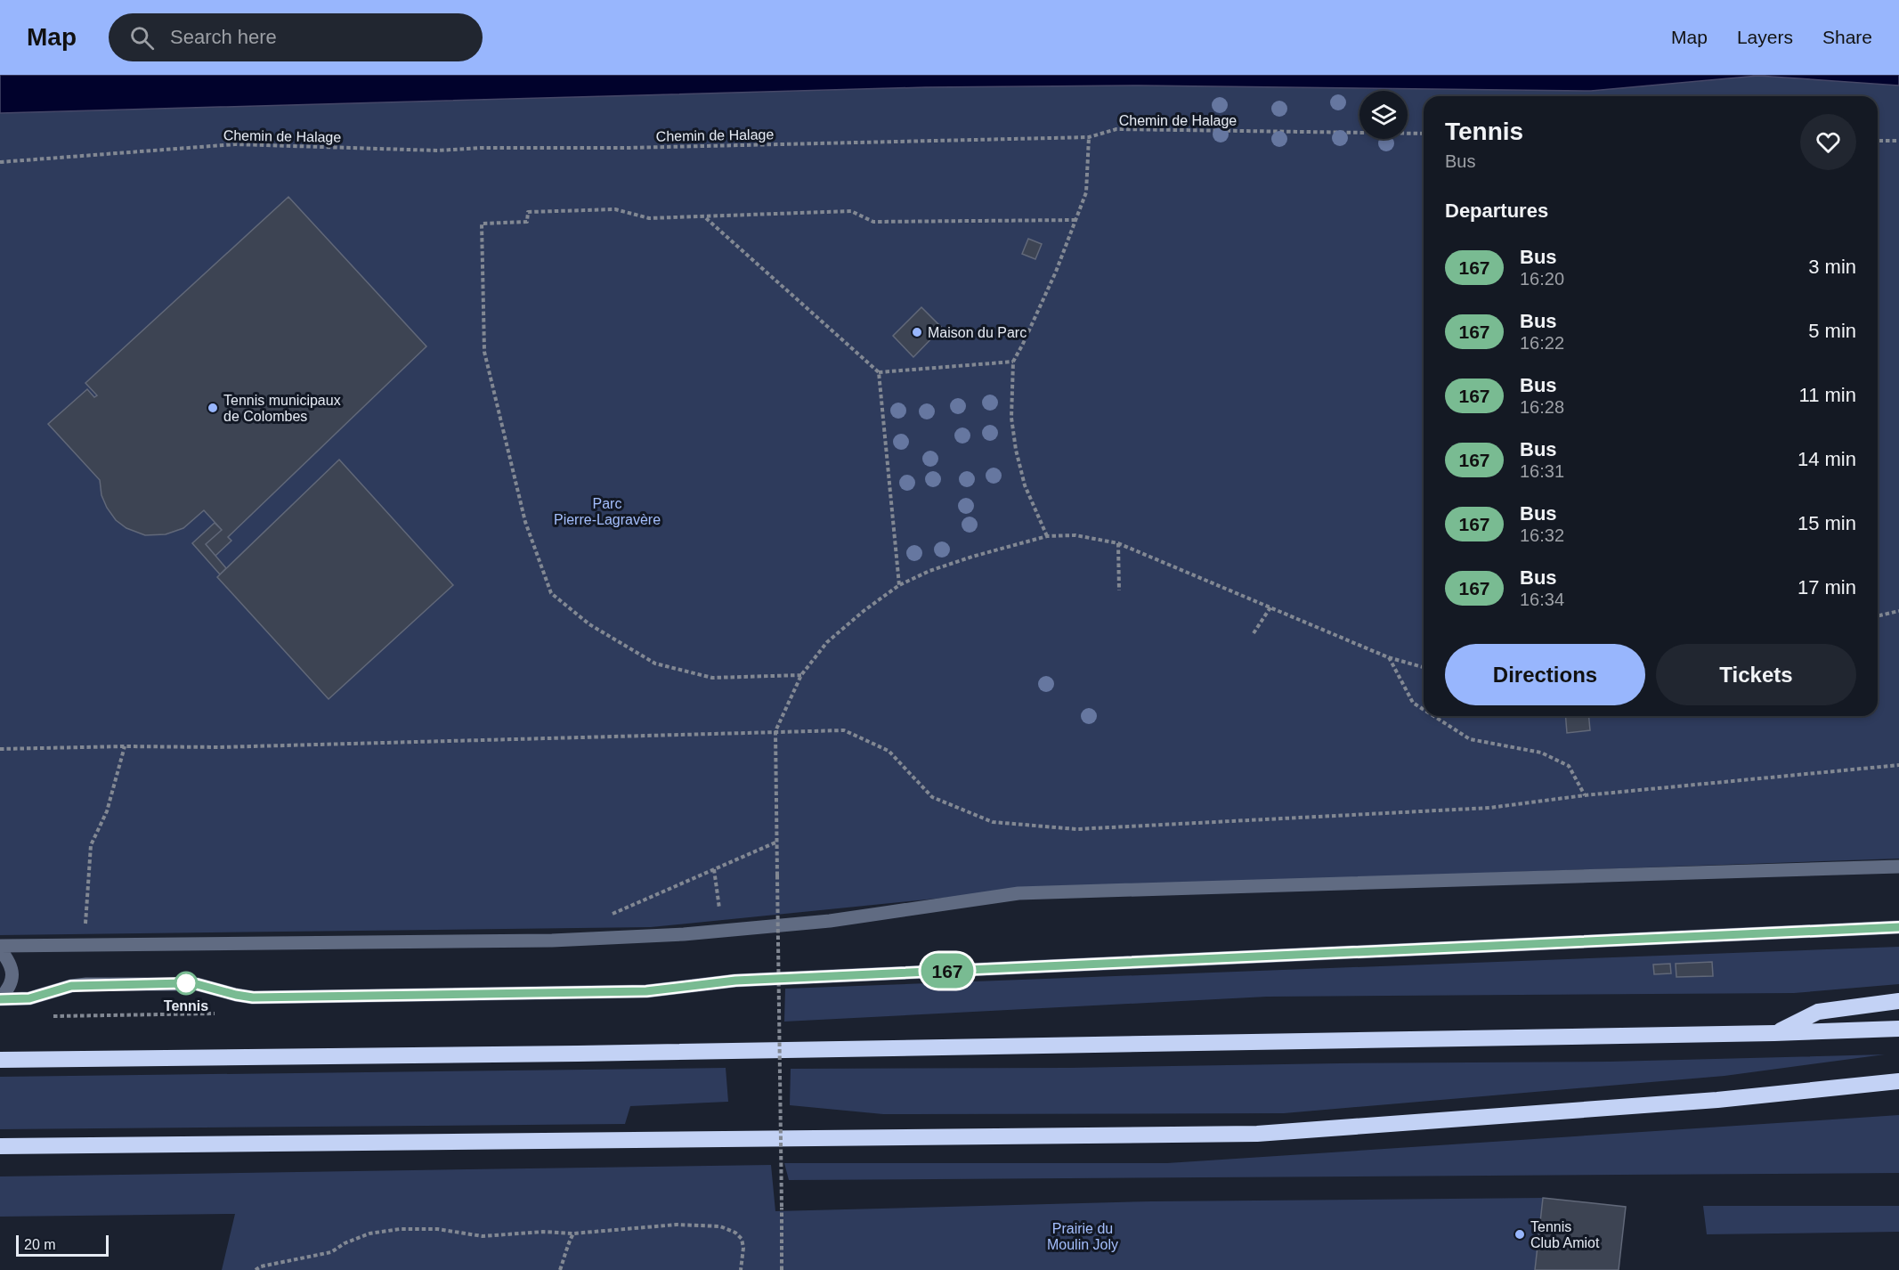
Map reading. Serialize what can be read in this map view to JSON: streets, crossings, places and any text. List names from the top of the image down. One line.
{"streets":{"path":["Chemin de Halage"]},"parks":["Parc Pierre-Lagravère","Prairie du Moulin Joly"],"places":["Maison du Parc","Tennis municipaux de Colombes","Tennis","Tennis Club Amiot"],"lines":["bus line 167"],"scale_bar":"20 m","page":{"header":"Map","search":"Search here","nav":["Map","Layers","Share"],"on_map":"167","heading":[["Tennis","Bus"],"Departures"],"list":[{"mark":"167","name":"Bus","note":"16:20","value":"3 min"},{"mark":"167","name":"Bus","note":"16:22","value":"5 min"},{"mark":"167","name":"Bus","note":"16:28","value":"11 min"},{"mark":"167","name":"Bus","note":"16:31","value":"14 min"},{"mark":"167","name":"Bus","note":"16:32","value":"15 min"},{"mark":"167","name":"Bus","note":"16:34","value":"17 min"}],"buttons":["Directions","Tickets"],"scale":"20 m"}}
